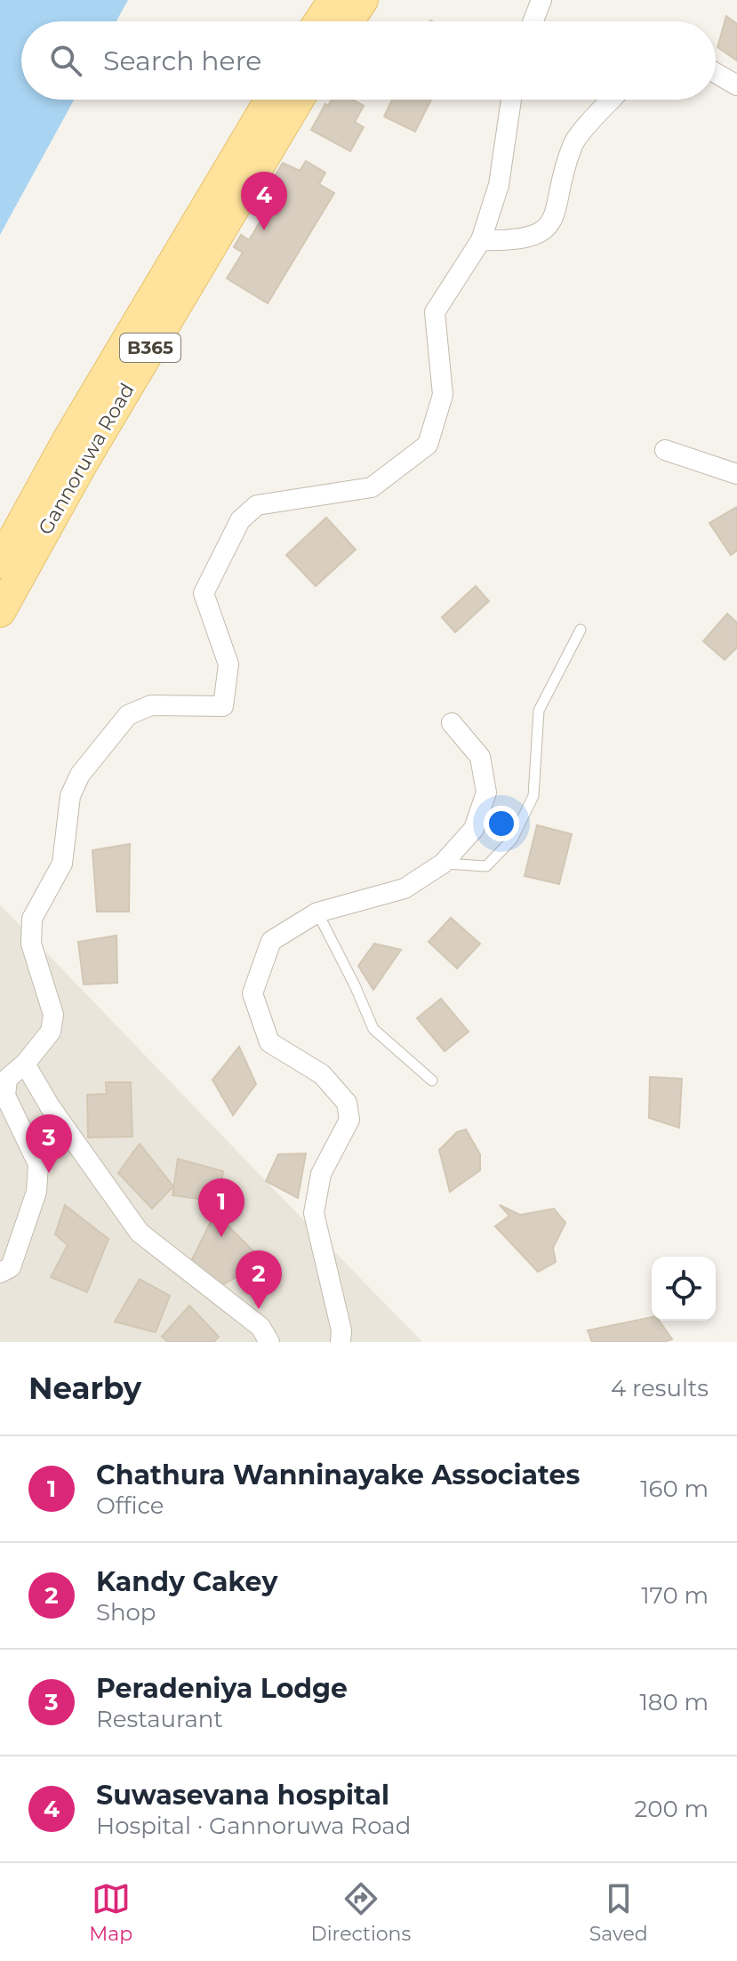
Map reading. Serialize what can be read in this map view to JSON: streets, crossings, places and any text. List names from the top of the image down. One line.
{"streets":{"main road":["B365","Gannoruwa Road"]},"page":{"search":"Search here","pins":["4","3","1","2"],"heading":["Nearby","4 results"],"list":[{"mark":"1","name":"Chathura Wanninayake Associates","note":"Office","value":"160 m"},{"mark":"2","name":"Kandy Cakey","note":"Shop","value":"170 m"},{"mark":"3","name":"Peradeniya Lodge","note":"Restaurant","value":"180 m"},{"mark":"4","name":"Suwasevana hospital","note":"Hospital · Gannoruwa Road","value":"200 m"}],"nav":["Map","Directions","Saved"]}}
